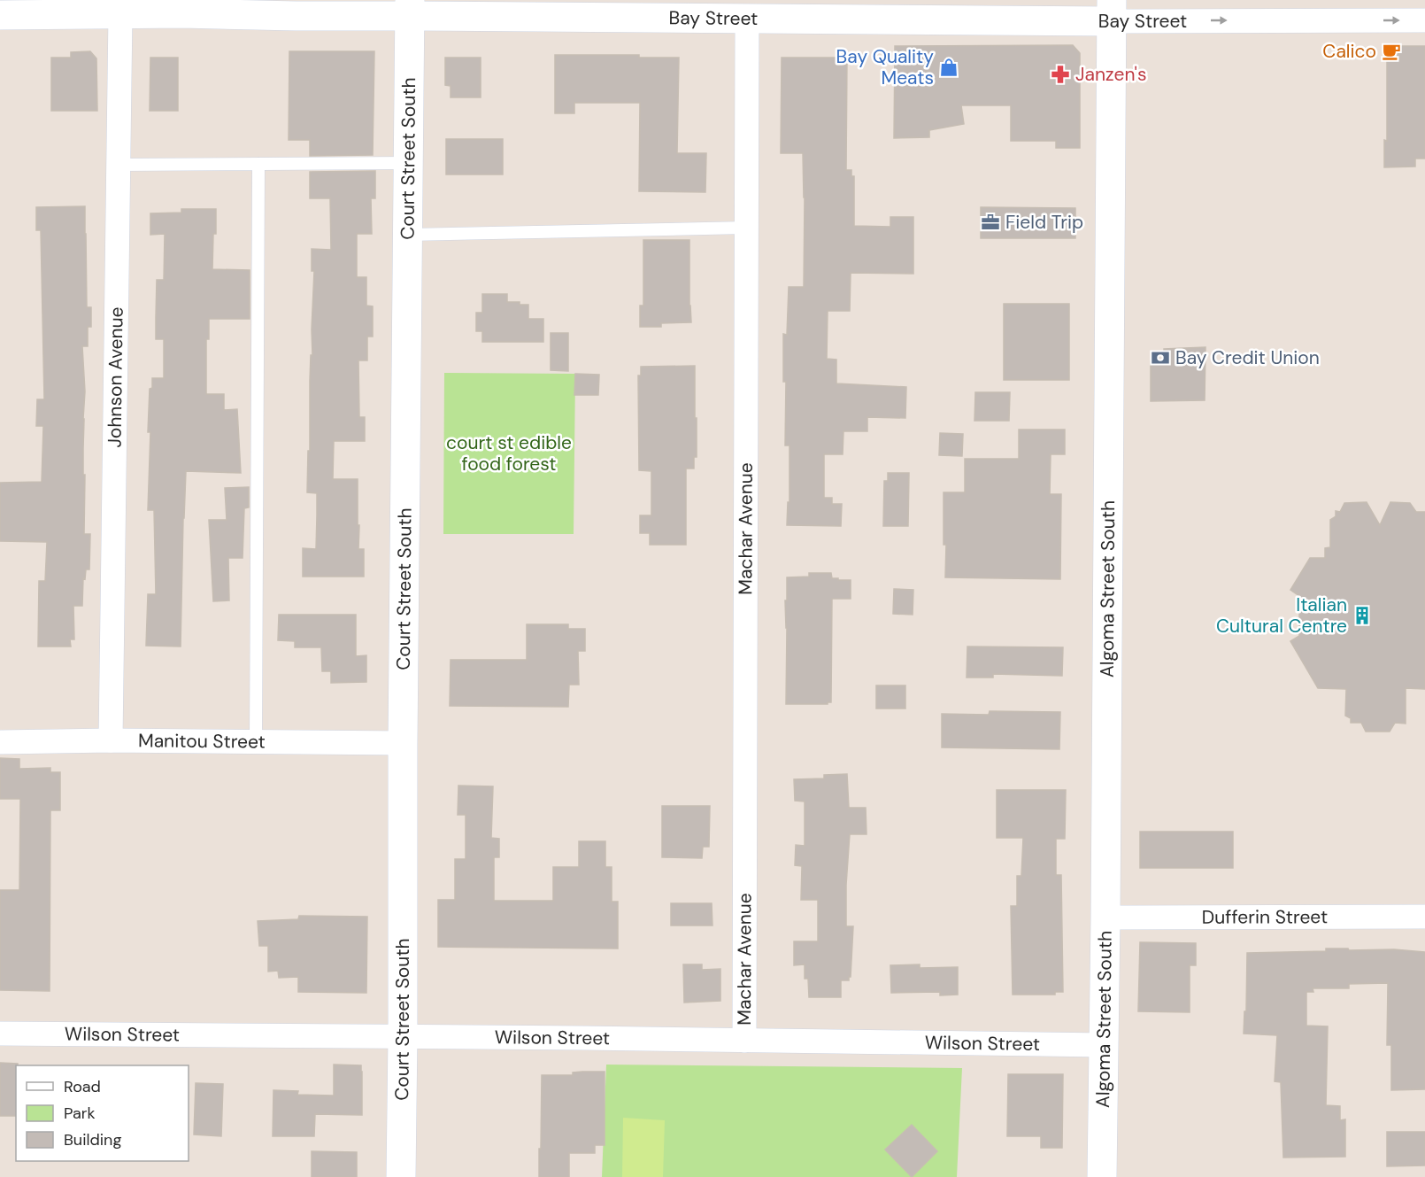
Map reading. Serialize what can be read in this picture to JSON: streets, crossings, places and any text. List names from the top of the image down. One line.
{"streets":{"street":["Bay Street","Court Street South","Johnson Avenue","Machar Avenue","Algoma Street South","Manitou Street","Dufferin Street","Wilson Street"]},"crossings":[["Bay Street","Court Street South"],["Bay Street","Johnson Avenue"],["Bay Street","Machar Avenue"],["Bay Street","Algoma Street South"],["Court Street South","Manitou Street"],["Court Street South","Wilson Street"],["Johnson Avenue","Manitou Street"],["Machar Avenue","Wilson Street"],["Algoma Street South","Dufferin Street"],["Algoma Street South","Wilson Street"]],"parks":["court st edible food forest"],"places":{"cafe":["Calico"],"shop":["Bay Quality Meats"],"pharmacy":["Janzen's"],"office":["Field Trip"],"bank":["Bay Credit Union"],"building":["Italian Cultural Centre"]},"legend":["Road","Park","Building"]}
